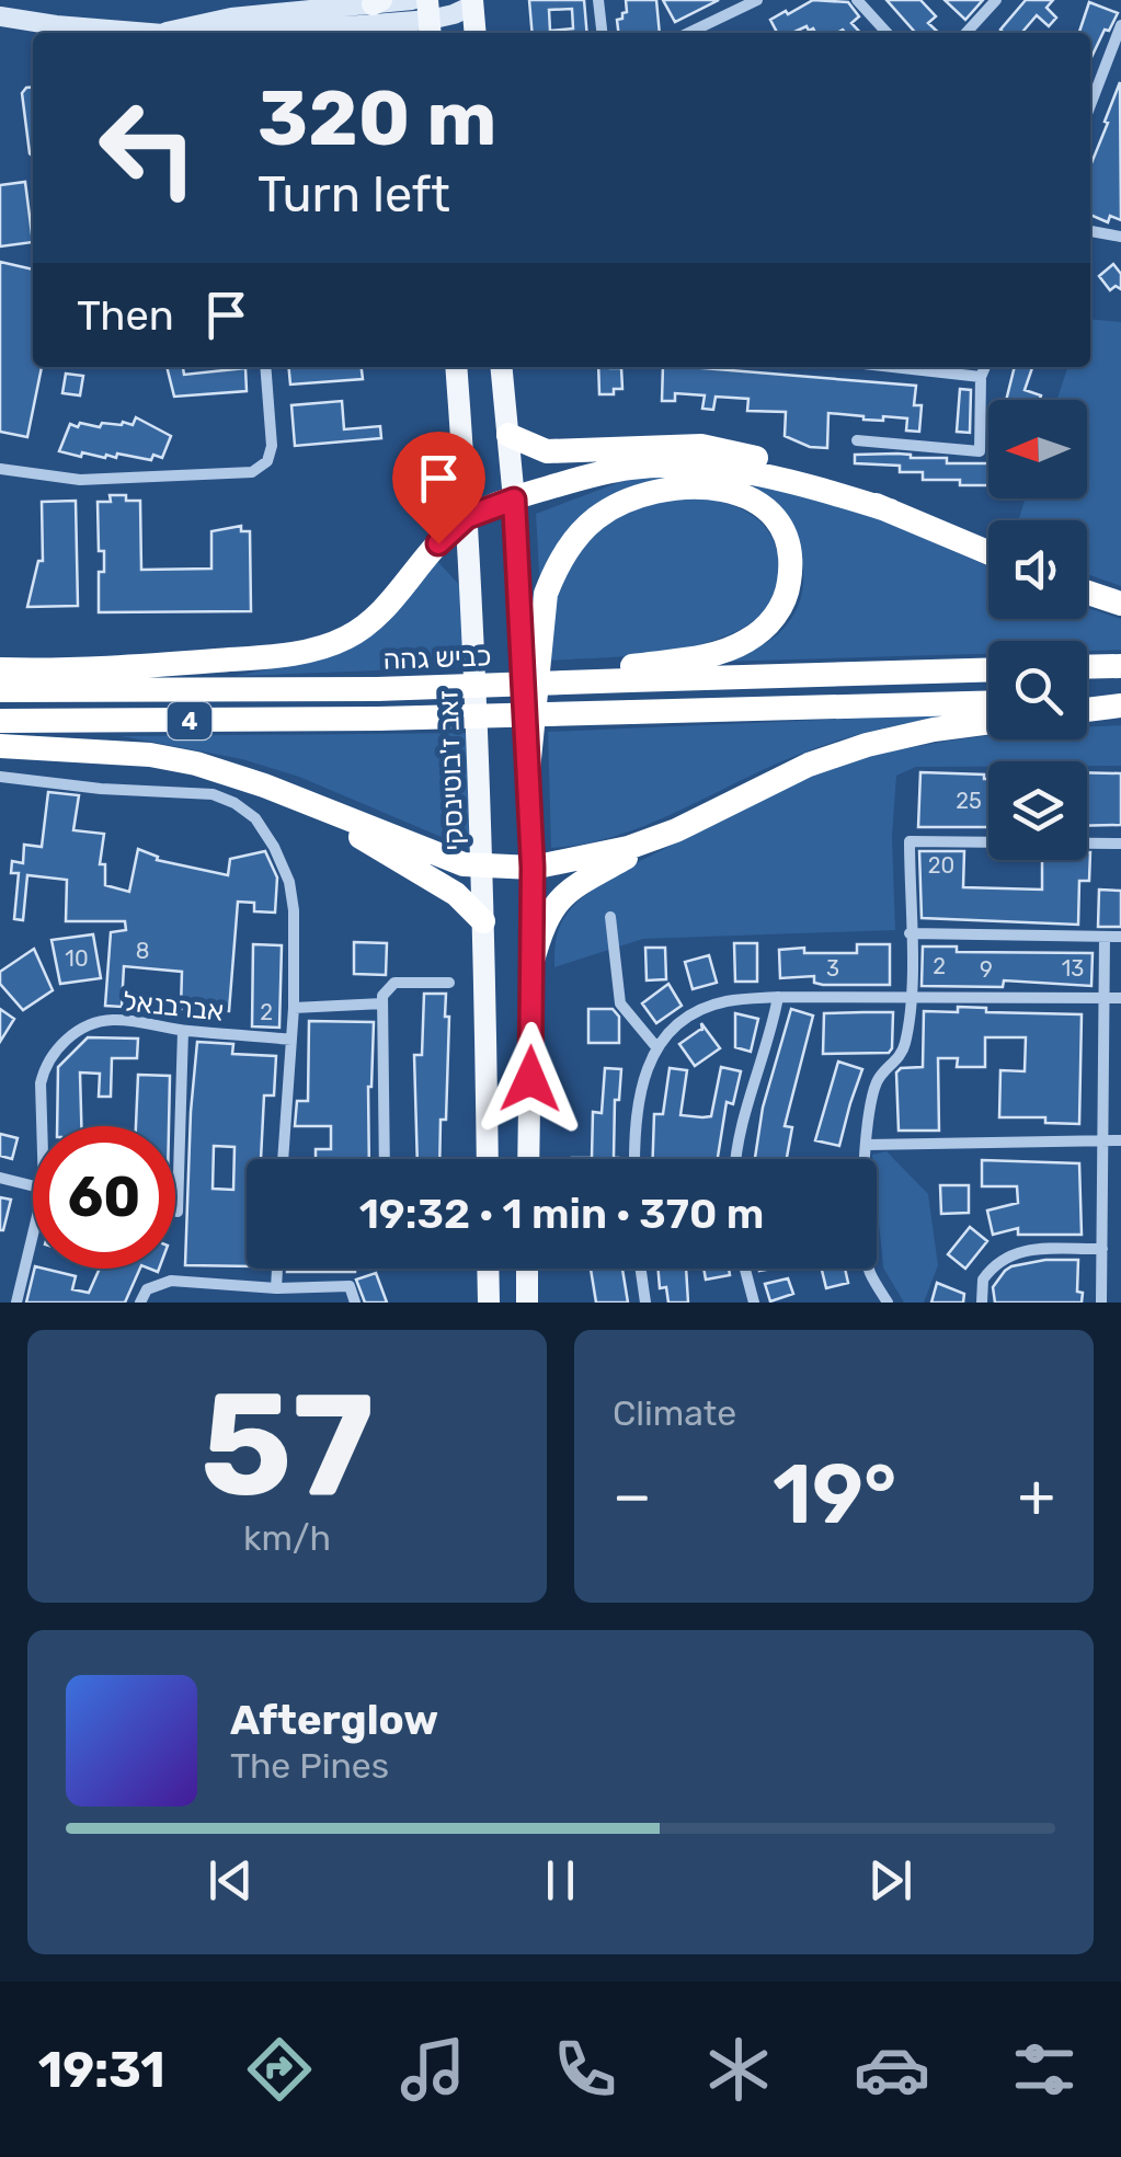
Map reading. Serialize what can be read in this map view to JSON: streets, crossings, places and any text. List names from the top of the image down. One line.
{"streets":{"highway":["כביש גהה","4"],"main road":["זאב ז'בוטינסקי"],"street":["אברבנאל"]},"house_numbers":["25","20","8","10","2","3","13","9","2"],"north":"left","page":{"turn":["320 m","Turn left"],"then":"Then","limit":"60","trip":"19:32 · 1 min · 370 m","tile":[["57","km/h"],"Climate"],"heat":["−","19°","+"],"song":["Afterglow","The Pines"],"tabs":"19:31"}}
